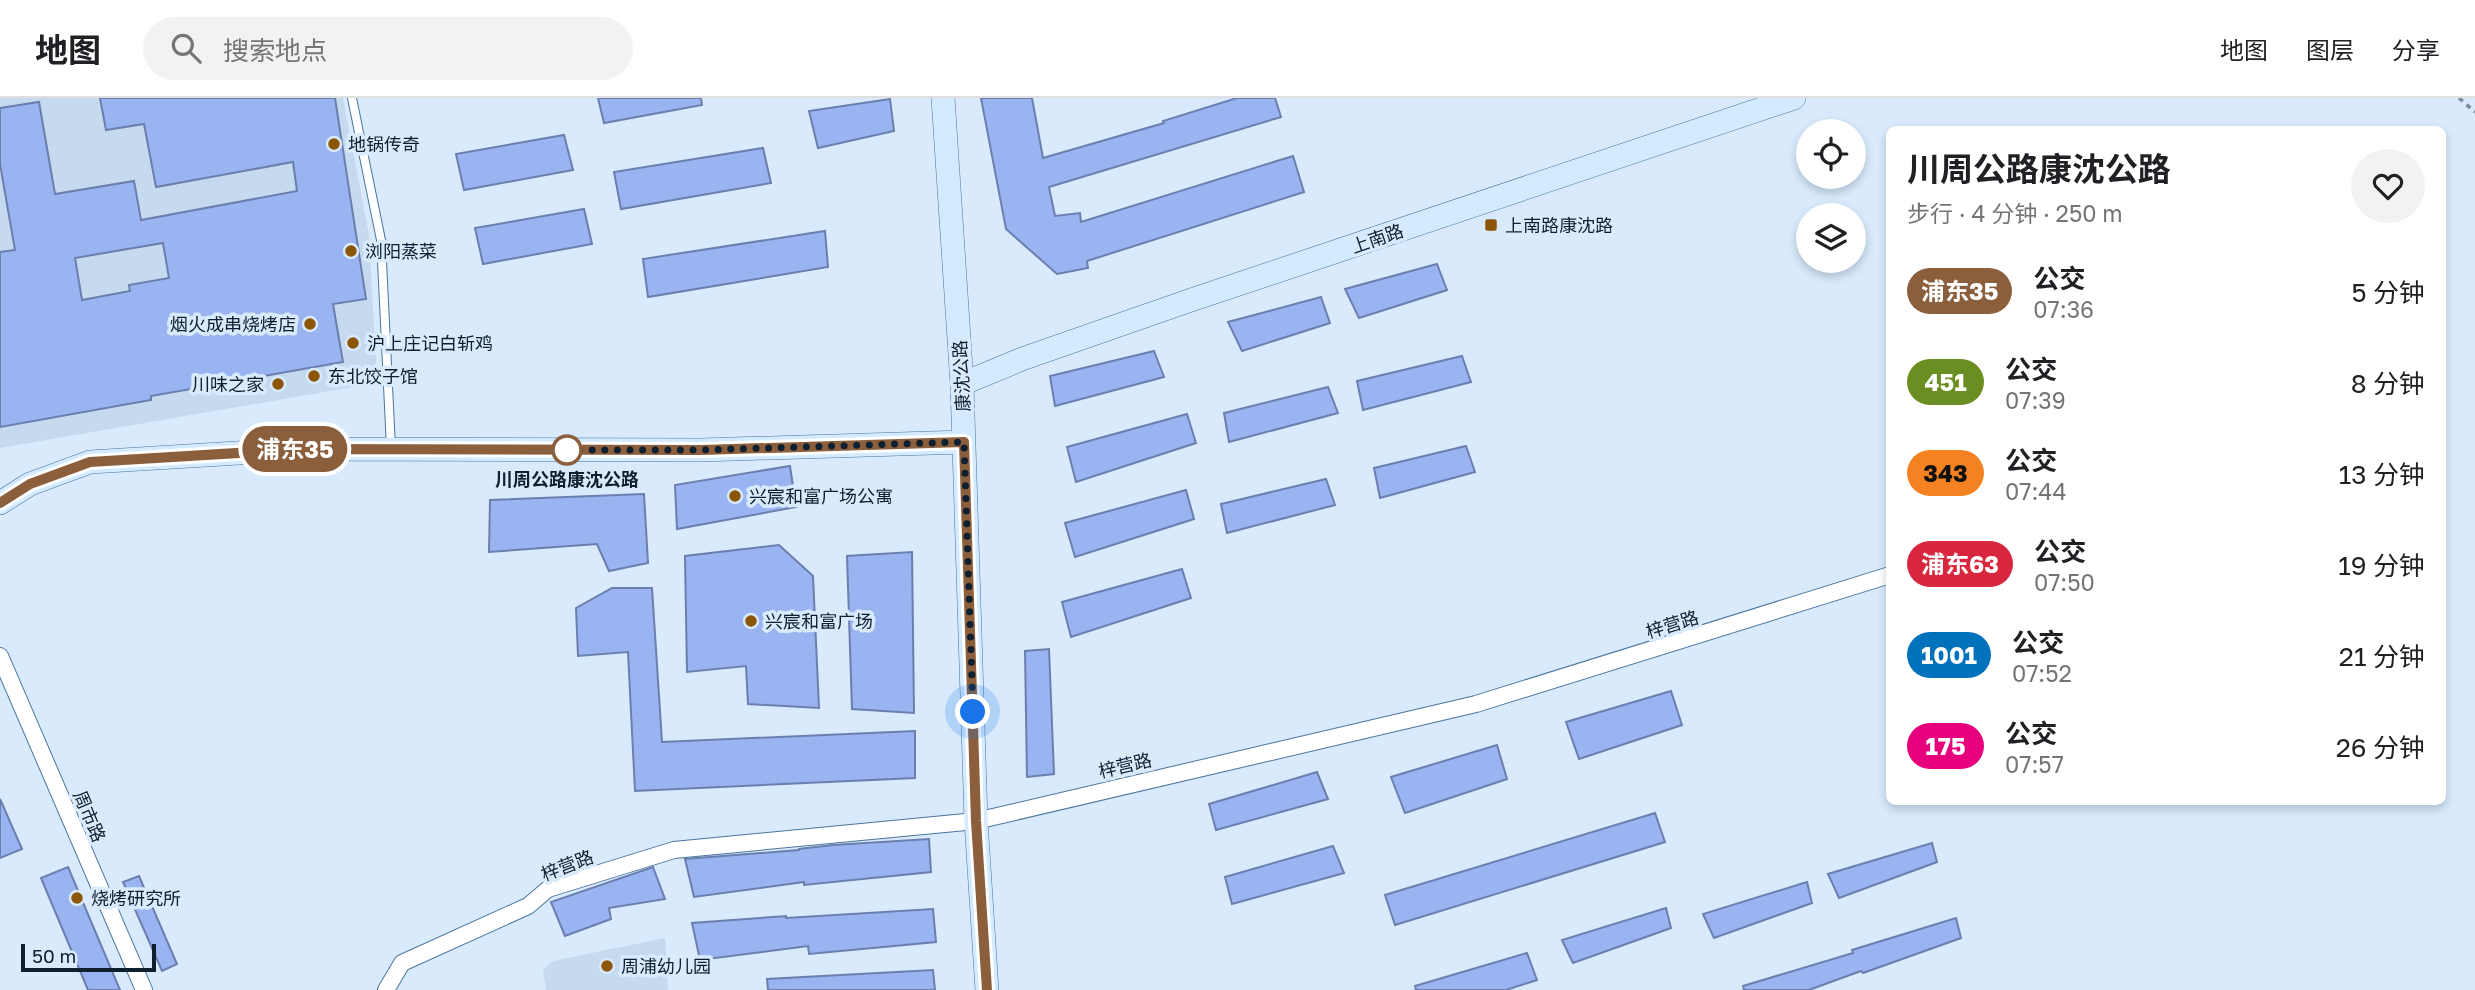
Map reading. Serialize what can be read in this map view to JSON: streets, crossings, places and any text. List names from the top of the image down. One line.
{"streets":{"street":["上南路","康沈公路","梓营路","周市路"]},"crossings":[["上南路","康沈公路"],["康沈公路","梓营路"]],"places":{"other":["地锅传奇","浏阳蒸菜","烟火成串烧烤店","沪上庄记白斩鸡","东北饺子馆","川味之家","川周公路康沈公路","兴宸和富广场公寓","兴宸和富广场","烧烤研究所","周浦幼儿园"],"transit":["上南路康沈路"]},"lines":["bus line 浦东35"],"scale_bar":"50 m","page":{"header":"地图","search":"搜索地点","nav":["地图","图层","分享"],"on_map":"浦东35","heading":["川周公路康沈公路","步行 · 4 分钟 · 250 m"],"list":[{"mark":"浦东35","name":"公交","note":"07:36","value":"5 分钟"},{"mark":"451","name":"公交","note":"07:39","value":"8 分钟"},{"mark":"343","name":"公交","note":"07:44","value":"13 分钟"},{"mark":"浦东63","name":"公交","note":"07:50","value":"19 分钟"},{"mark":"1001","name":"公交","note":"07:52","value":"21 分钟"},{"mark":"175","name":"公交","note":"07:57","value":"26 分钟"}],"scale":"50 m"}}
